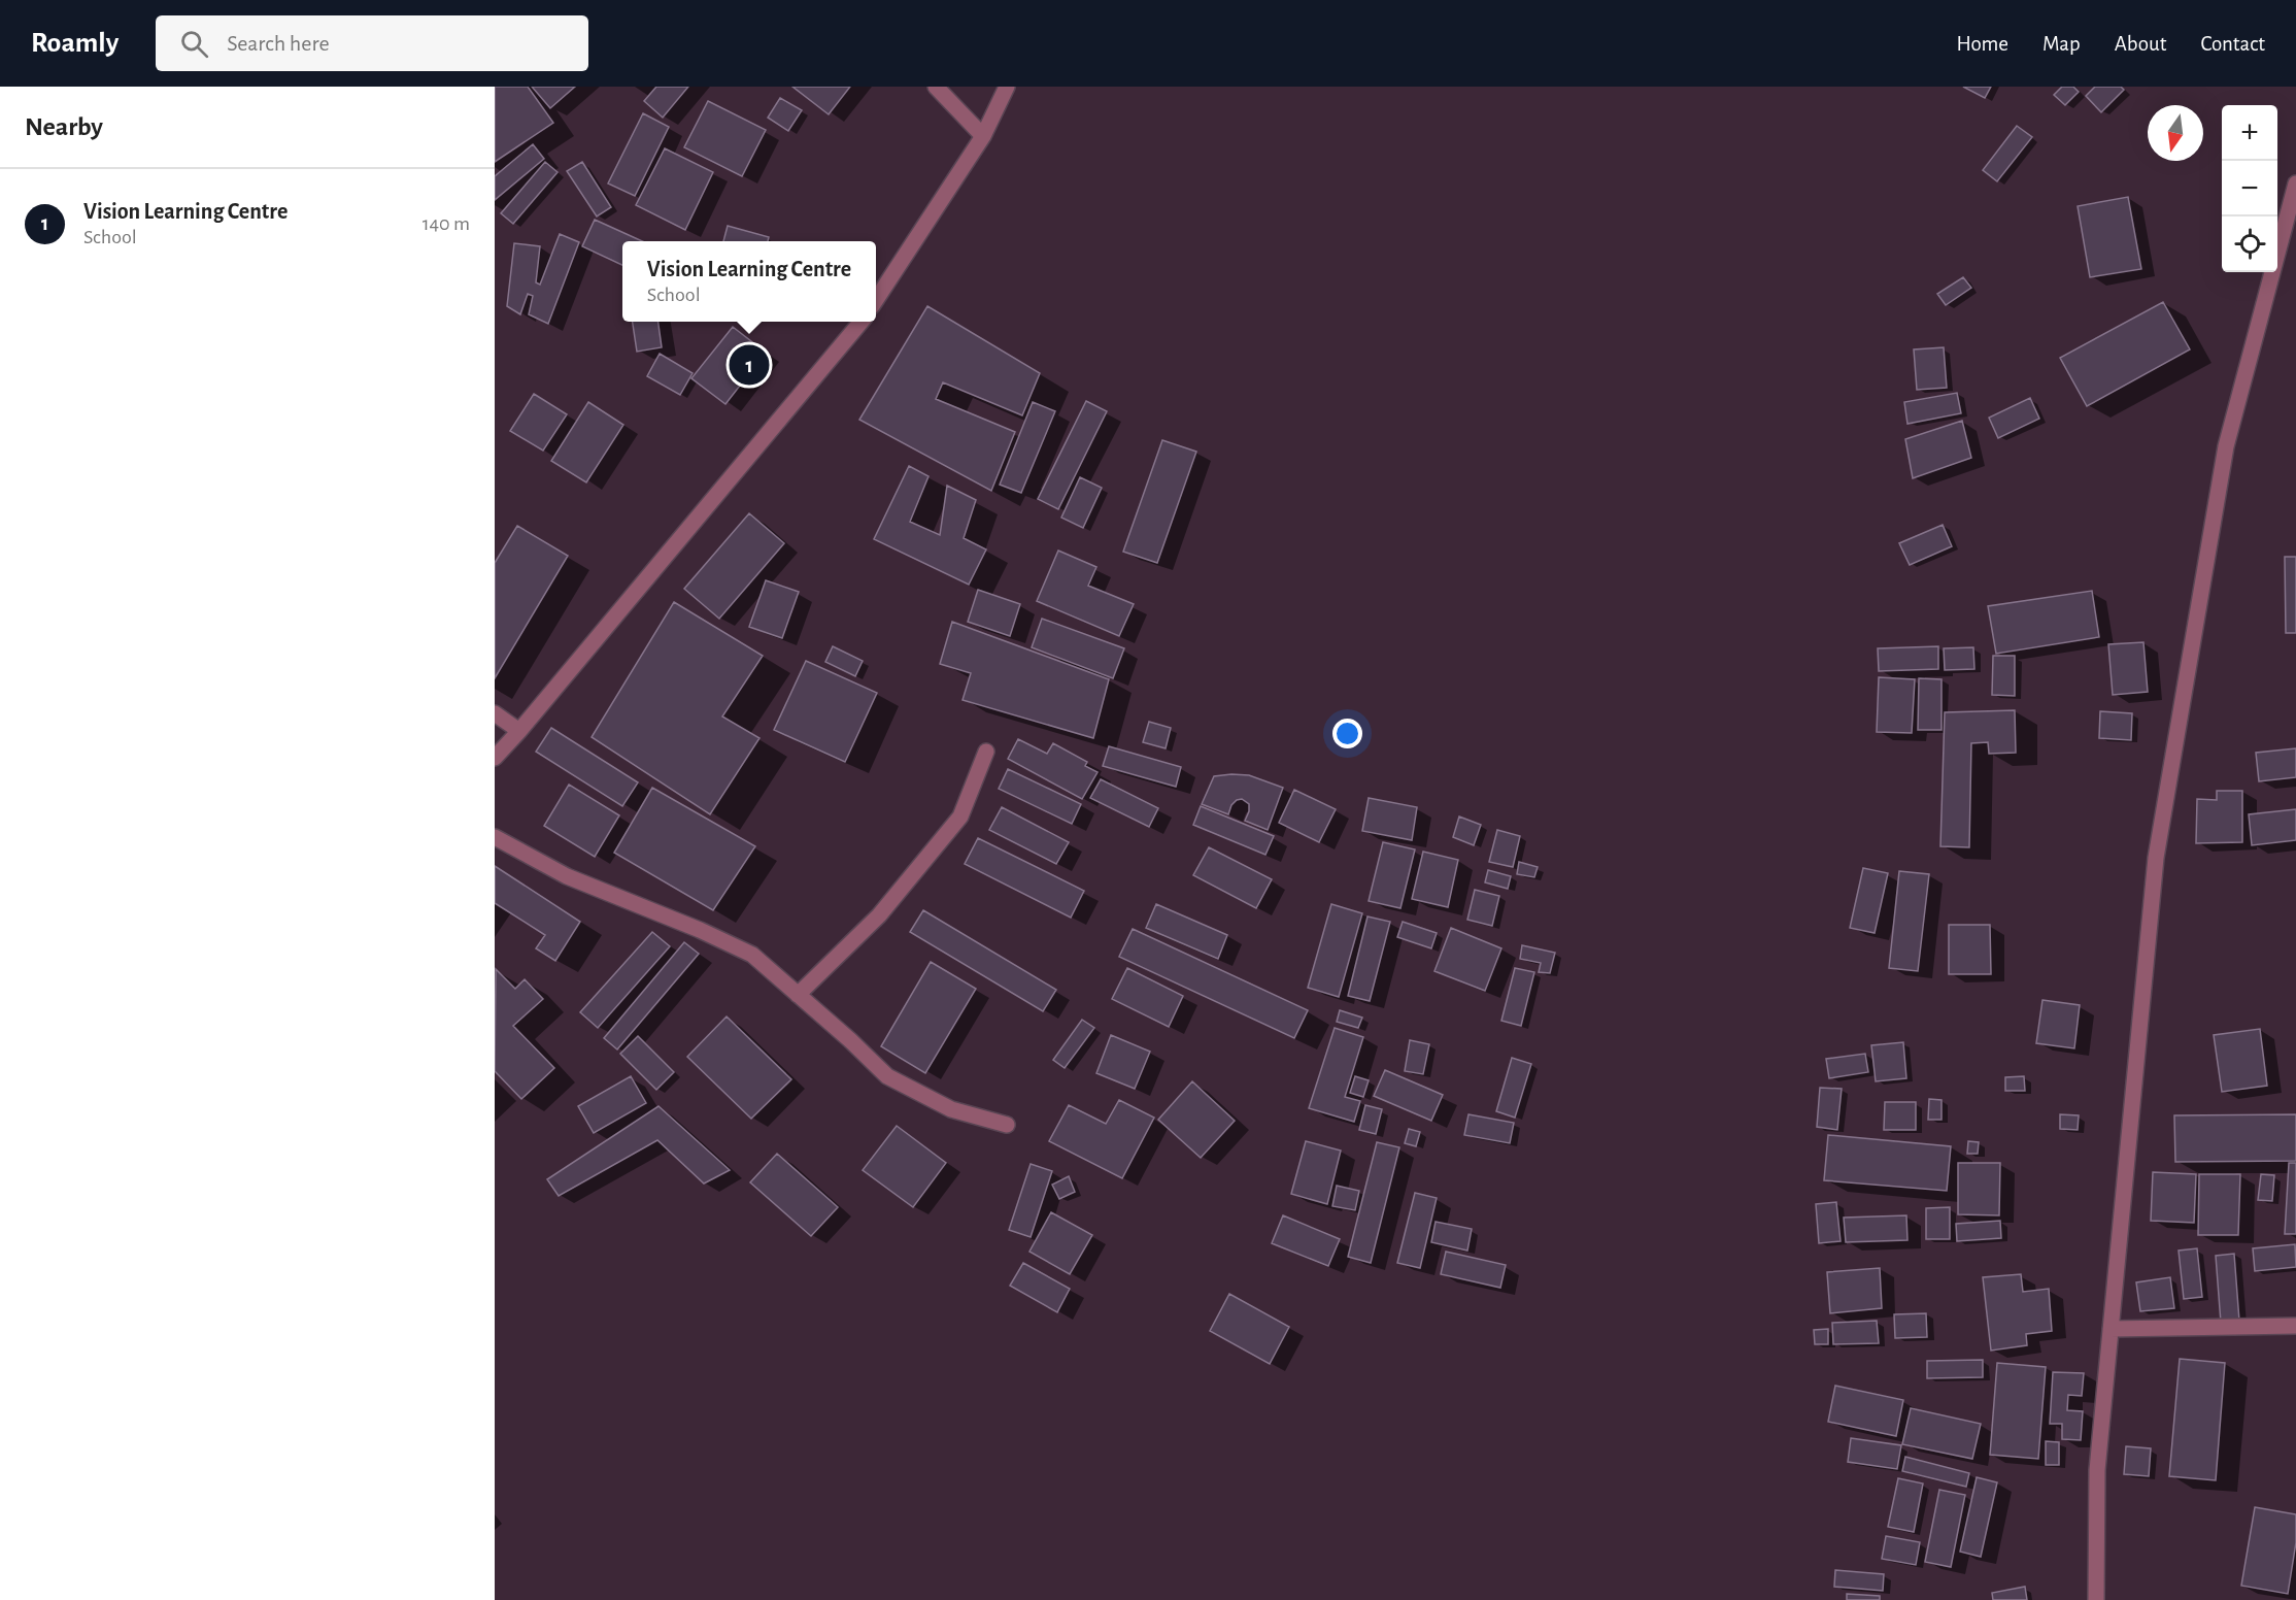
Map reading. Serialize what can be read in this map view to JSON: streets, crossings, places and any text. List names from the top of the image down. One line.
{"north":"bottom","page":{"header":"Roamly","search":"Search here","nav":["Home","Map","About","Contact"],"heading":"Nearby","map_buttons":["+","−"],"list":[{"mark":"1","name":"Vision Learning Centre","note":"School","value":"140 m"}],"popup":["Vision Learning Centre","School"],"pins":"1"}}
